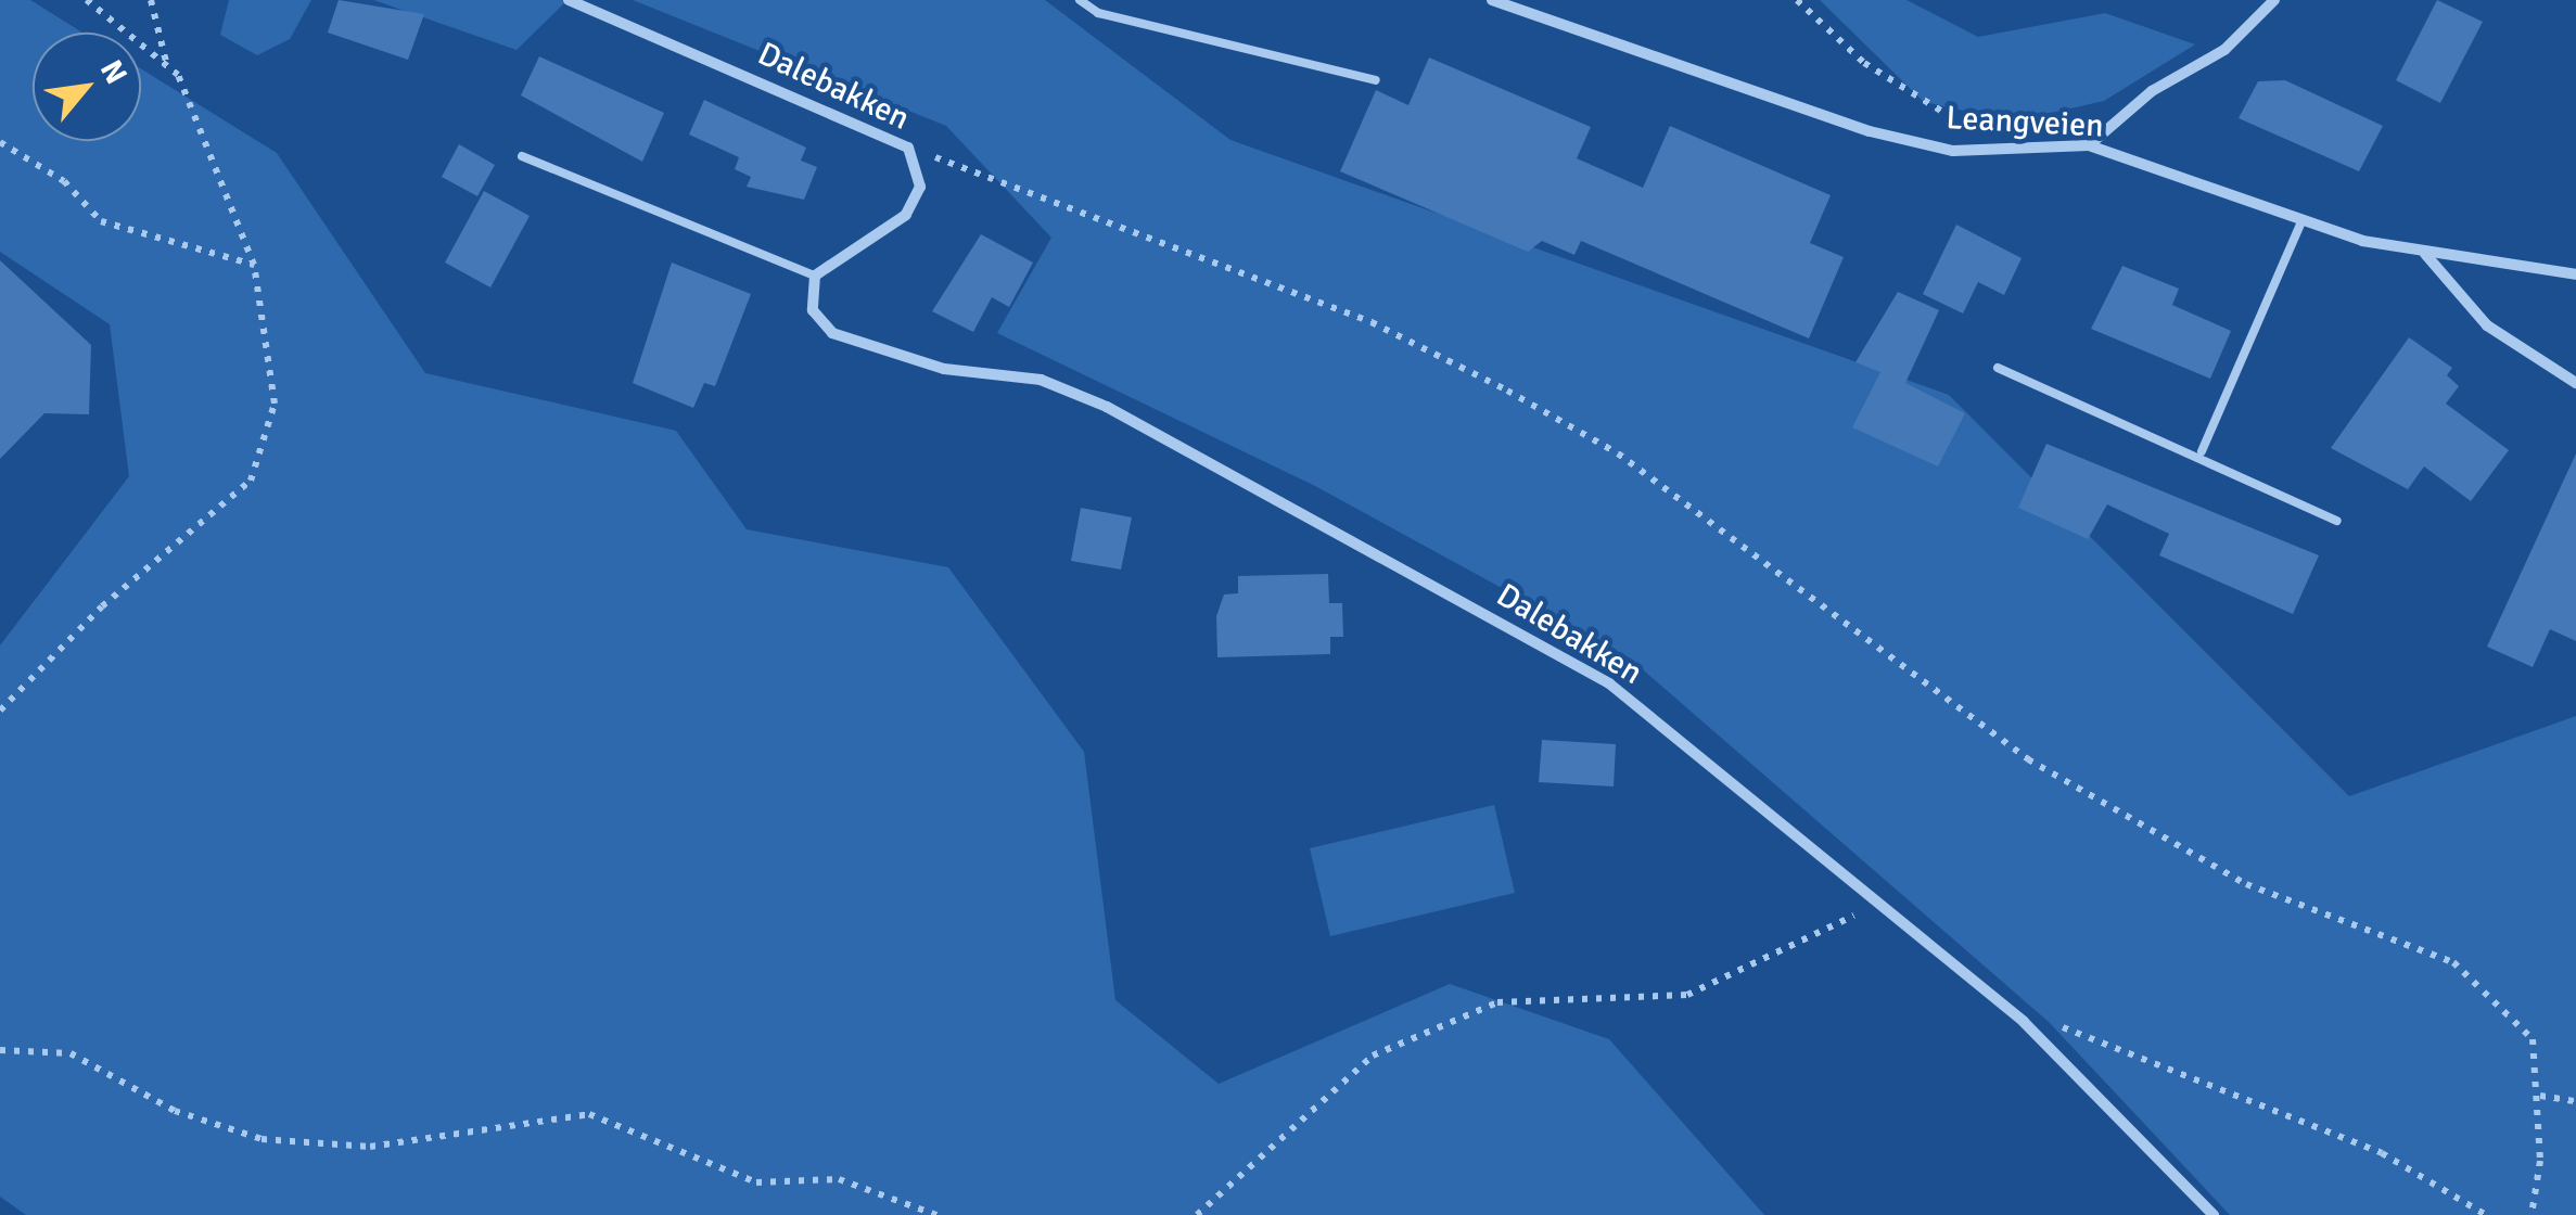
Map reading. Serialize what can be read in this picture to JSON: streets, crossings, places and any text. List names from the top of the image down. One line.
{"streets":{"street":["Dalebakken","Leangveien"]},"north":"top right"}
